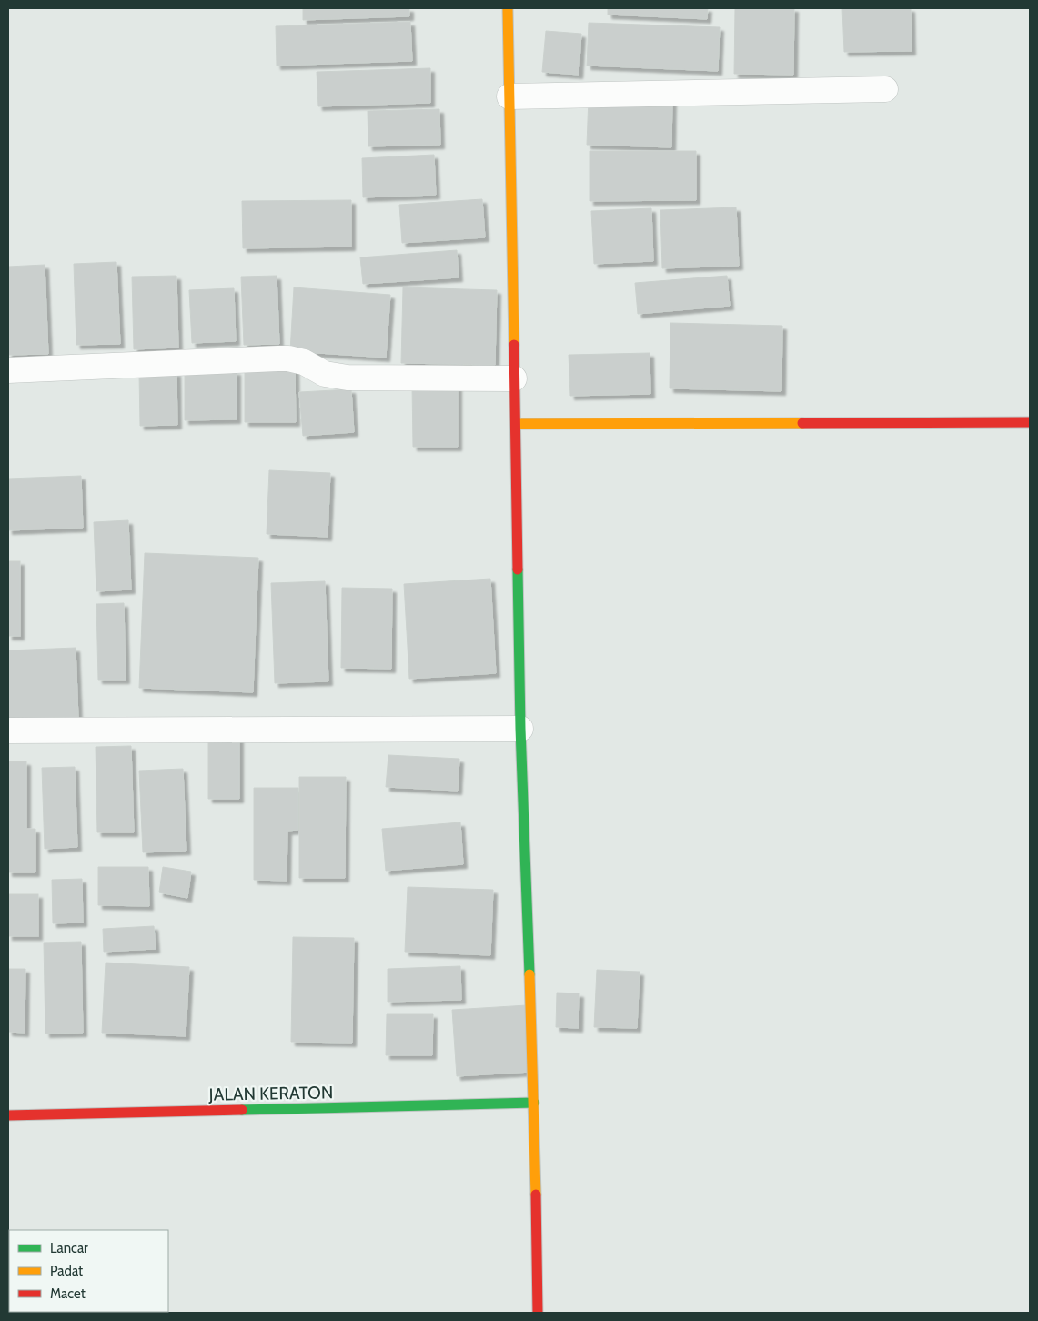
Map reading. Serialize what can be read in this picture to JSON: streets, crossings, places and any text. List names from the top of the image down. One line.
{"streets":{"street":["JALAN KERATON"]},"legend":["Lancar","Padat","Macet"]}
